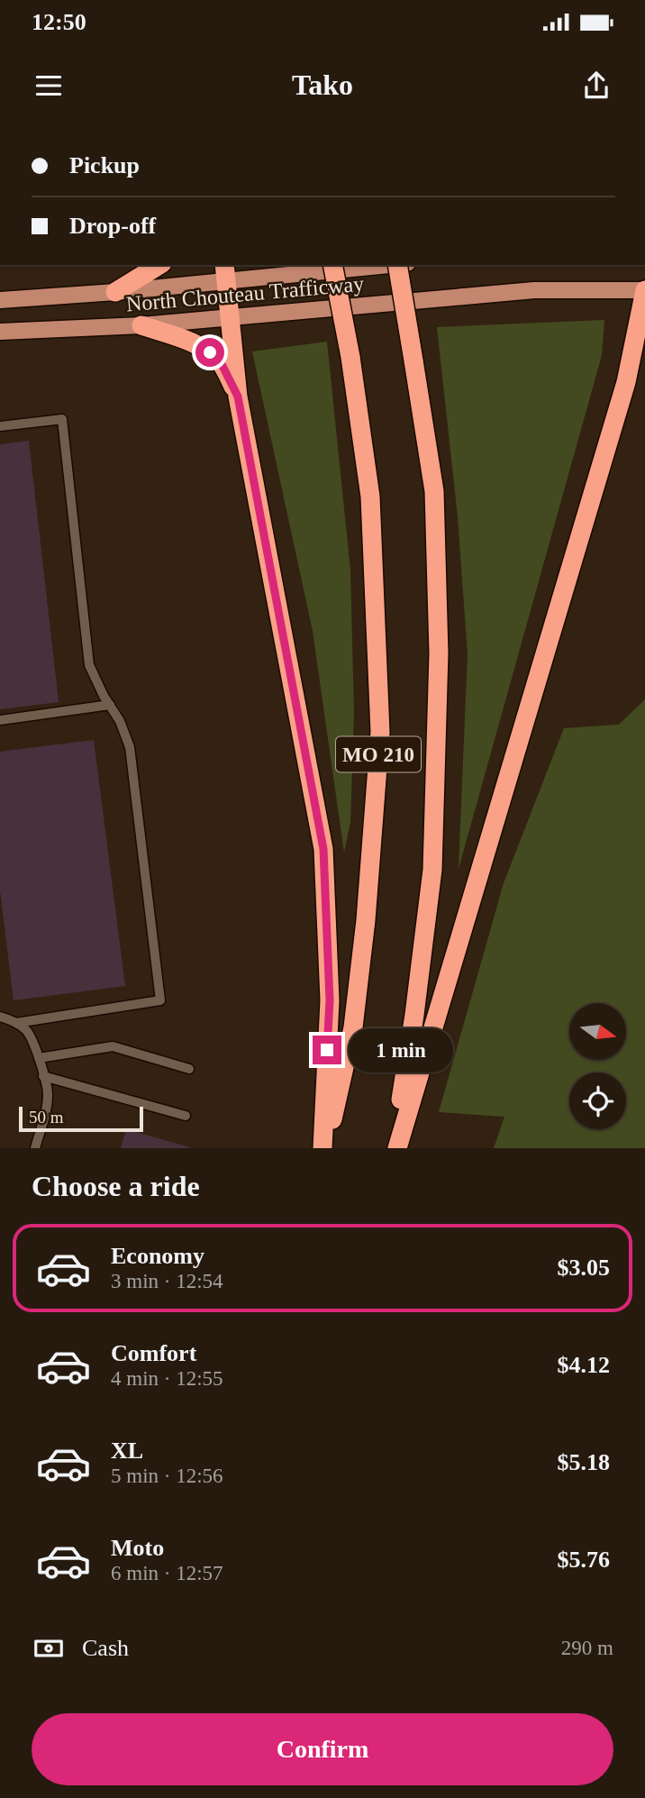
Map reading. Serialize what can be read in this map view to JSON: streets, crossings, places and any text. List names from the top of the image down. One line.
{"streets":{"highway":["MO 210"],"main road":["North Chouteau Trafficway"]},"scale_bar":"50 m","north":"right","page":{"status":"12:50","header":"Tako","banner":["Pickup","Drop-off"],"bubble":"1 min","scale":"50 m","heading":"Choose a ride","list":[{"name":"Economy","note":"3 min · 12:54","value":"$3.05"},{"name":"Comfort","note":"4 min · 12:55","value":"$4.12"},{"name":"XL","note":"5 min · 12:56","value":"$5.18"},{"name":"Moto","note":"6 min · 12:57","value":"$5.76"}],"pay":["Cash","290 m"],"buttons":"Confirm"}}
